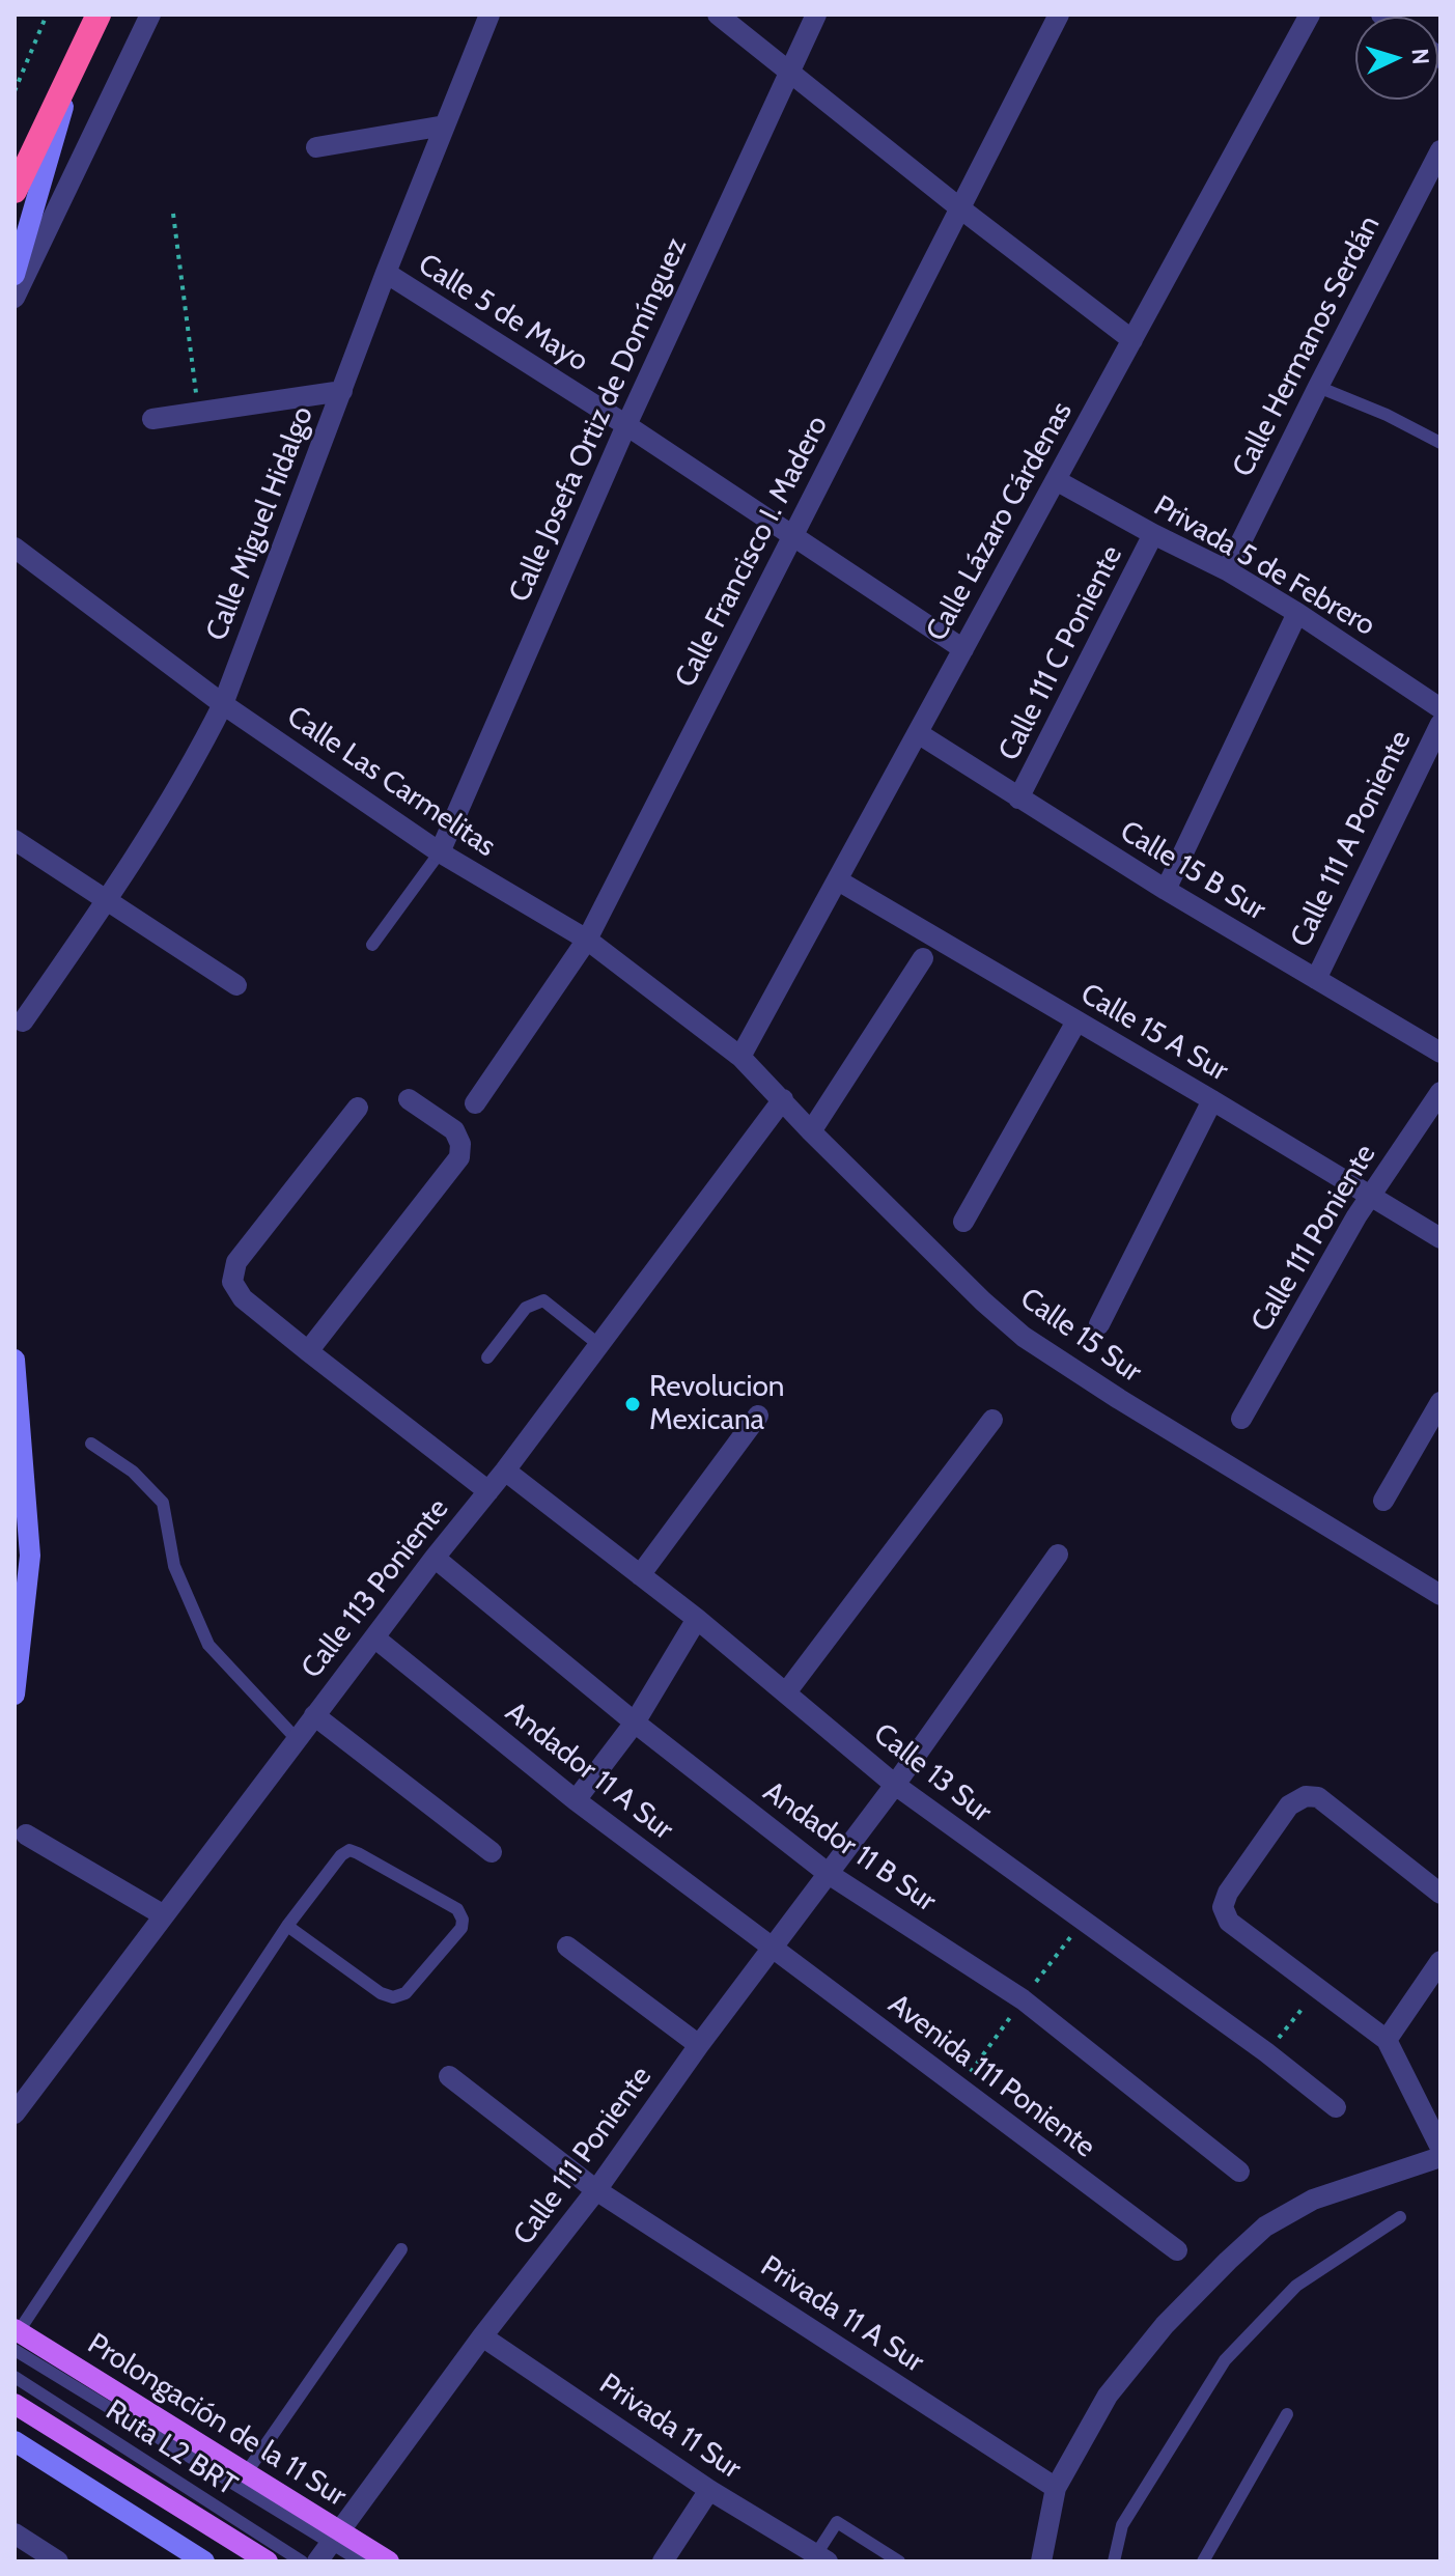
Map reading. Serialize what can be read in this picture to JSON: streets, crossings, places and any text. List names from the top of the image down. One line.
{"streets":{"main road":["Prolongación de la 11 Sur"],"street":["Calle 5 de Mayo","Calle Hermanos Serdán","Calle Josefa Ortiz de Domínguez","Calle Lázaro Cárdenas","Calle Miguel Hidalgo","Calle Francisco I. Madero","Privada 5 de Febrero","Calle 111 C Poniente","Calle Las Carmelitas","Calle 111 A Poniente","Calle 15 B Sur","Calle 15 A Sur","Calle 111 Poniente","Calle 15 Sur","Calle 113 Poniente","Andador 11 A Sur","Calle 13 Sur","Andador 11 B Sur","Avenida 111 Poniente","Privada 11 A Sur","Privada 11 Sur"],"lane":["Ruta L2 BRT"]},"crossings":[["Calle 5 de Mayo","Calle Josefa Ortiz de Domínguez"],["Calle 5 de Mayo","Calle Lázaro Cárdenas"],["Calle 5 de Mayo","Calle Miguel Hidalgo"],["Calle 5 de Mayo","Calle Francisco I. Madero"],["Calle Hermanos Serdán","Privada 5 de Febrero"],["Calle Josefa Ortiz de Domínguez","Calle Las Carmelitas"],["Calle Lázaro Cárdenas","Privada 5 de Febrero"],["Calle Lázaro Cárdenas","Calle Las Carmelitas"],["Calle Lázaro Cárdenas","Calle 15 B Sur"],["Calle Lázaro Cárdenas","Calle 15 A Sur"],["Calle Lázaro Cárdenas","Calle 15 Sur"],["Calle Miguel Hidalgo","Calle Las Carmelitas"],["Calle Francisco I. Madero","Calle Las Carmelitas"],["Privada 5 de Febrero","Calle 111 C Poniente"],["Calle 111 C Poniente","Calle 15 B Sur"],["Calle Las Carmelitas","Calle 15 Sur"],["Calle 111 A Poniente","Calle 15 B Sur"],["Calle 15 A Sur","Calle 111 Poniente"],["Calle 111 Poniente","Andador 11 A Sur"],["Calle 111 Poniente","Calle 13 Sur"],["Calle 111 Poniente","Andador 11 B Sur"],["Calle 111 Poniente","Avenida 111 Poniente"],["Calle 111 Poniente","Privada 11 A Sur"],["Calle 111 Poniente","Prolongación de la 11 Sur"],["Calle 111 Poniente","Privada 11 Sur"],["Calle 111 Poniente","Ruta L2 BRT"],["Calle 15 Sur","Calle 113 Poniente"],["Calle 113 Poniente","Andador 11 A Sur"],["Calle 113 Poniente","Calle 13 Sur"],["Calle 113 Poniente","Andador 11 B Sur"],["Andador 11 A Sur","Avenida 111 Poniente"],["Prolongación de la 11 Sur","Ruta L2 BRT"]],"places":["Revolucion Mexicana"],"north":"right"}
